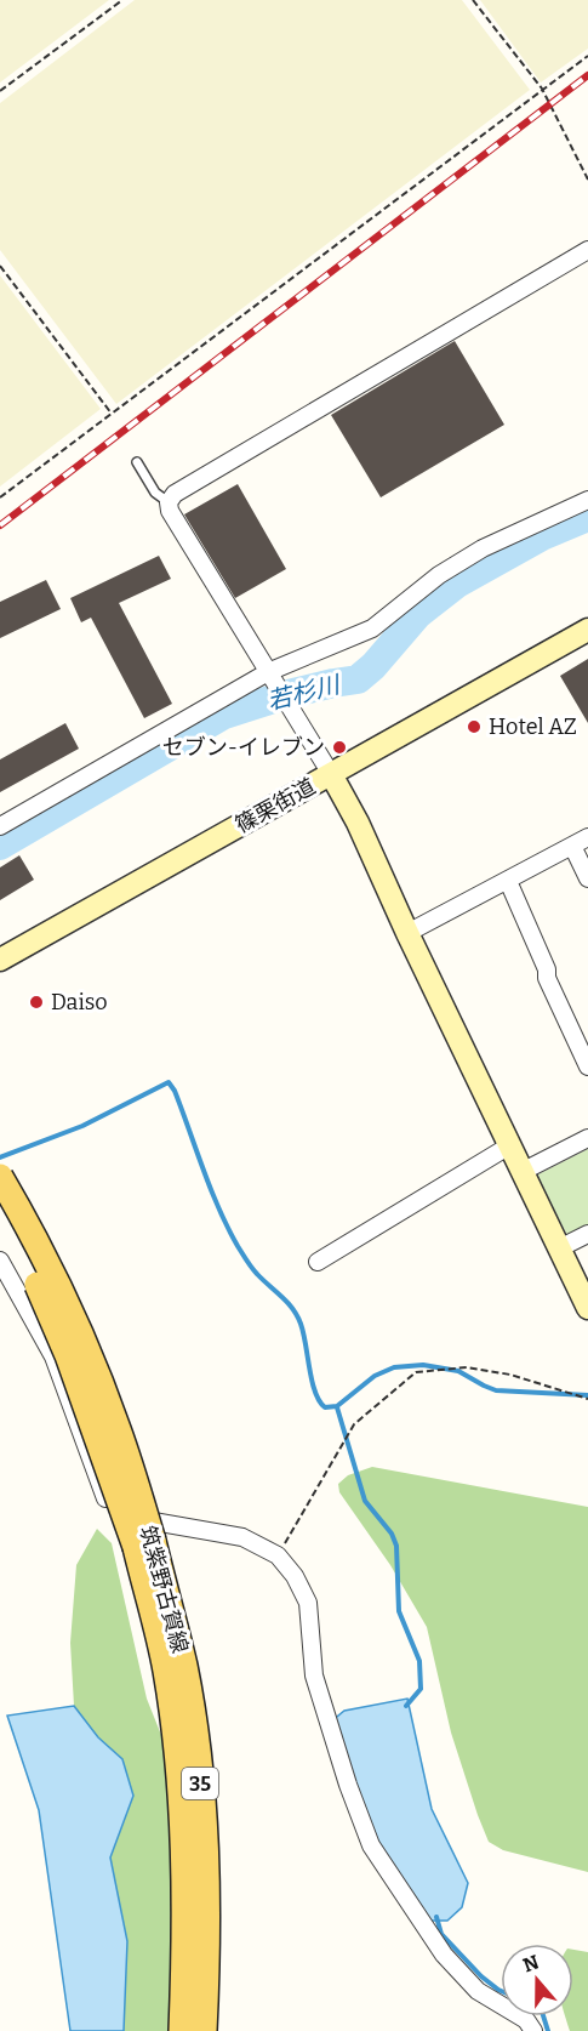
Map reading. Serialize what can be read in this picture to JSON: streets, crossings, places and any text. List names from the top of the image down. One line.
{"streets":{"main road":["篠栗街道","筑紫野古賀線","35"]},"water":["若杉川"],"places":["Hotel AZ","セブン-イレブン","Daiso"],"north":"top"}
